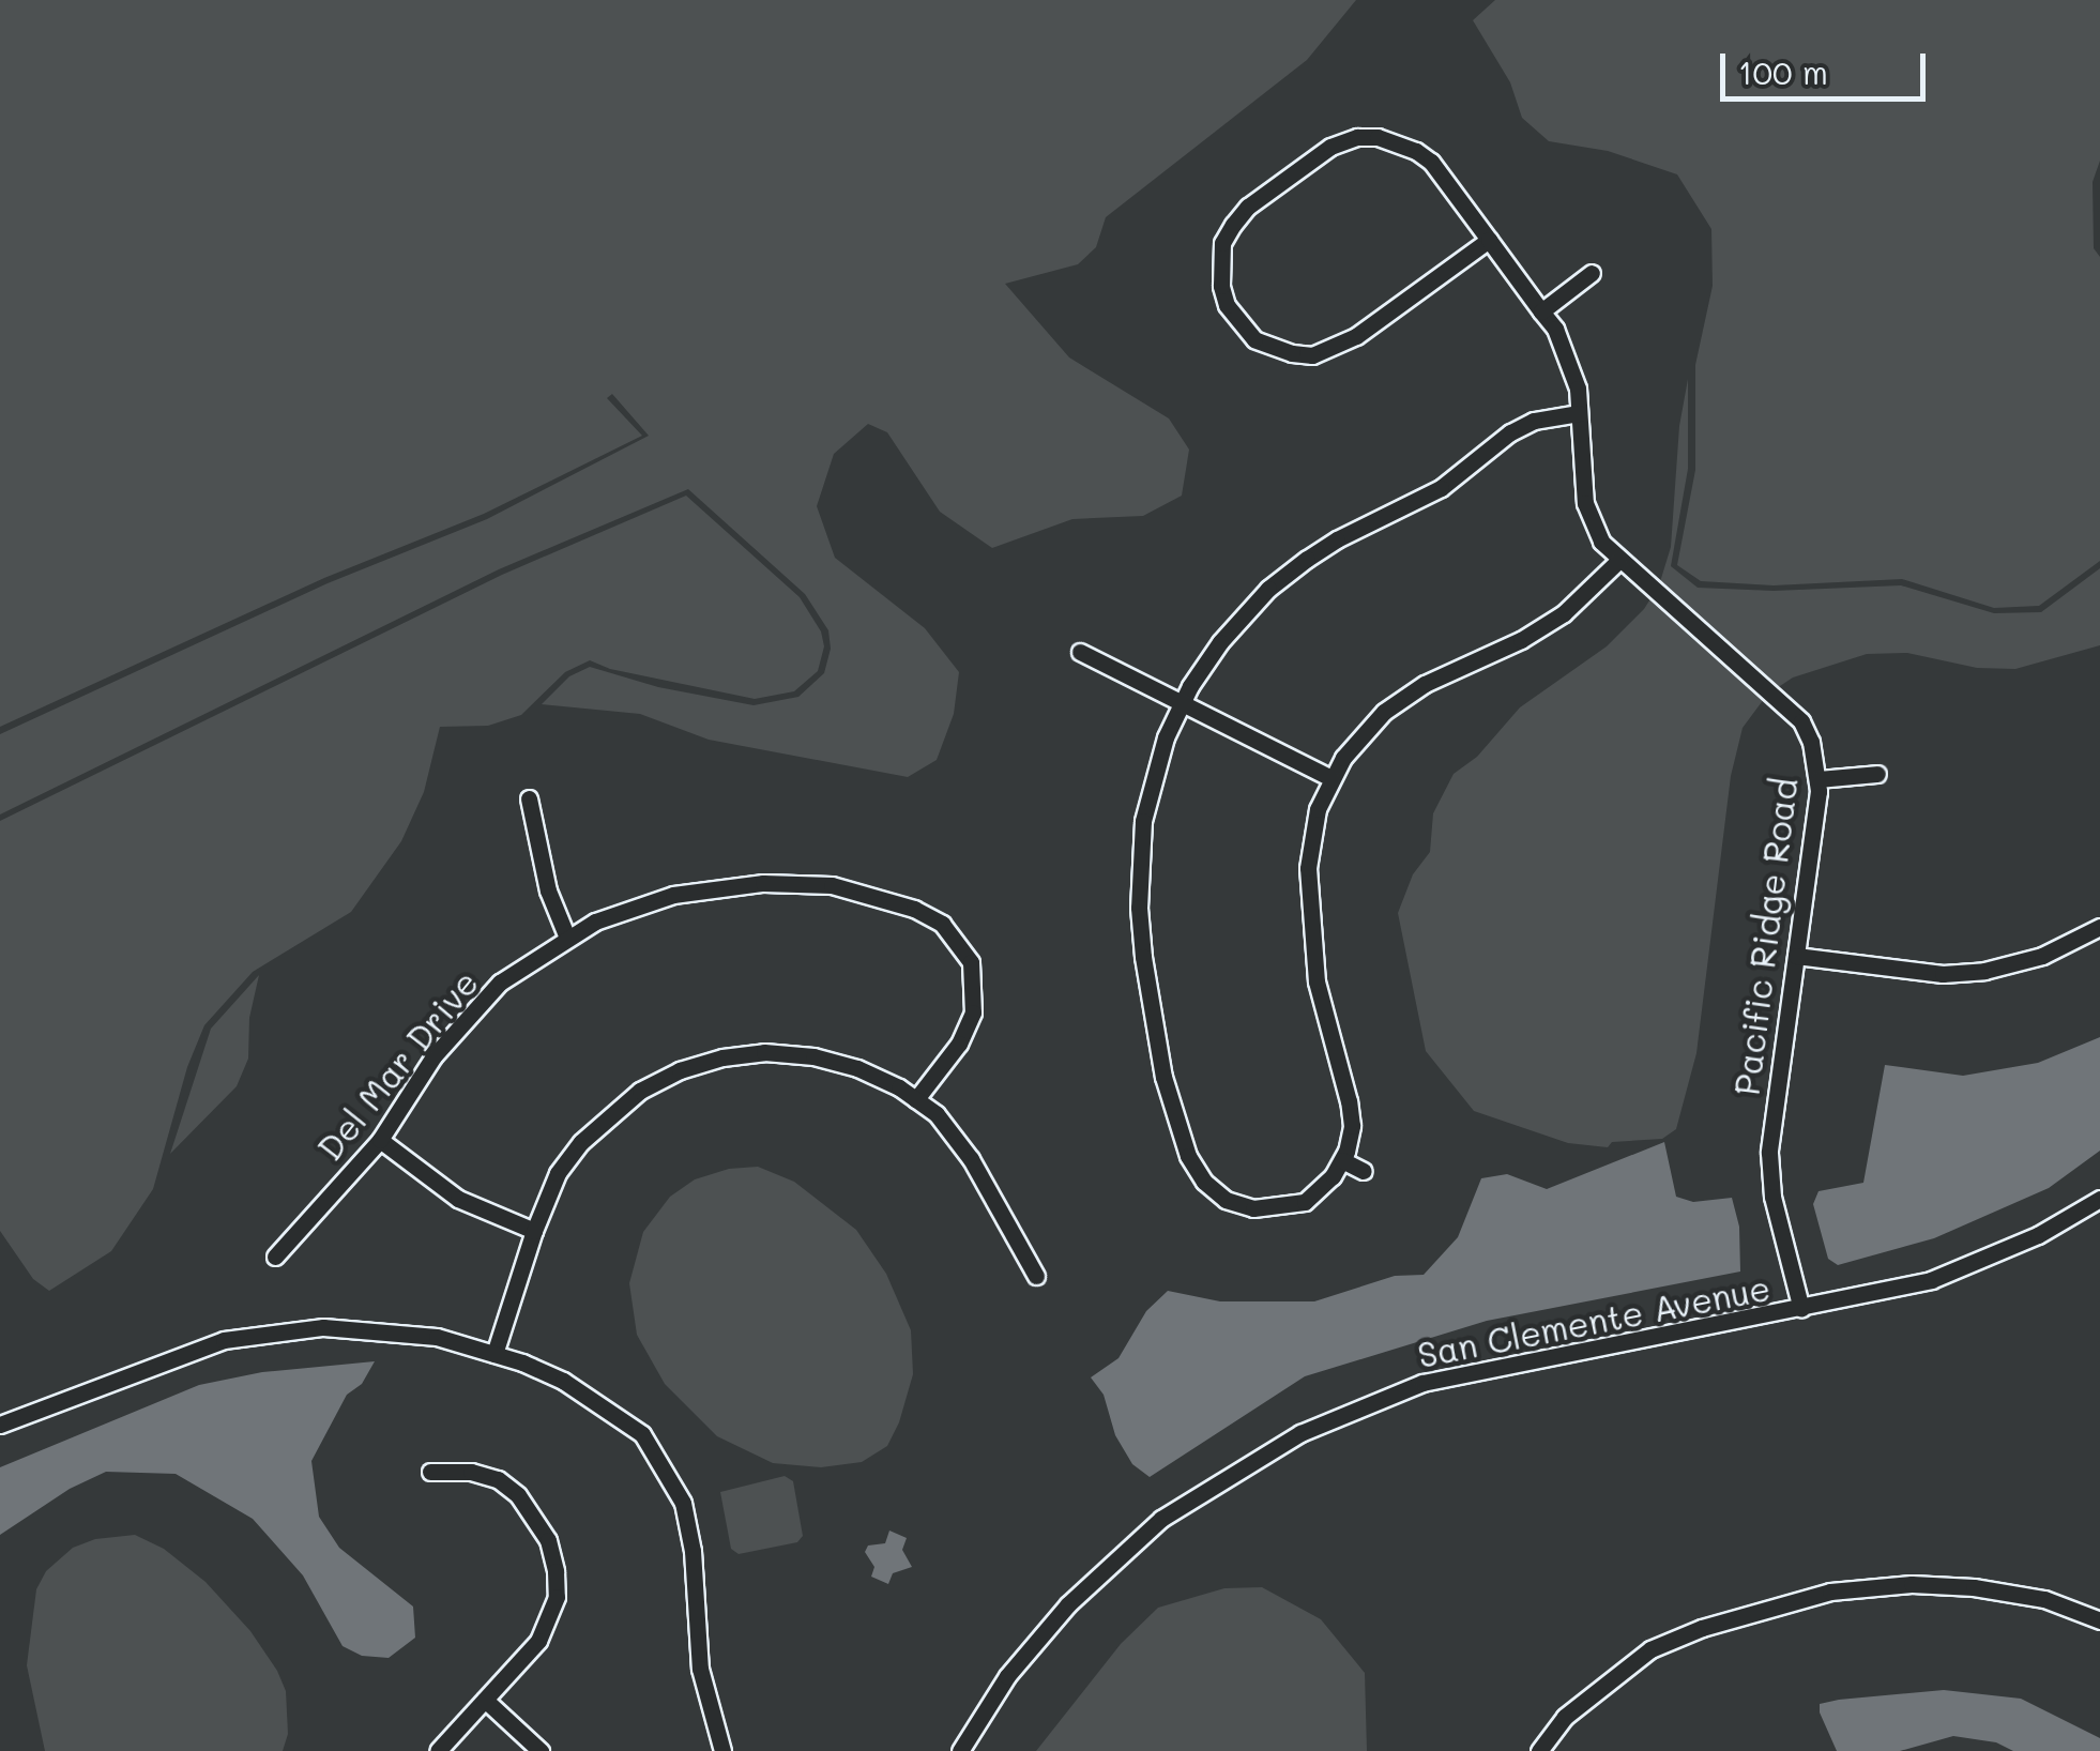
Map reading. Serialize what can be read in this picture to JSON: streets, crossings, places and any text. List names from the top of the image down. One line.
{"streets":{"street":["Pacific Ridge Road","Del Mar Drive","San Clemente Avenue"]},"crossings":[["Pacific Ridge Road","San Clemente Avenue"]],"scale_bar":"100 m"}
